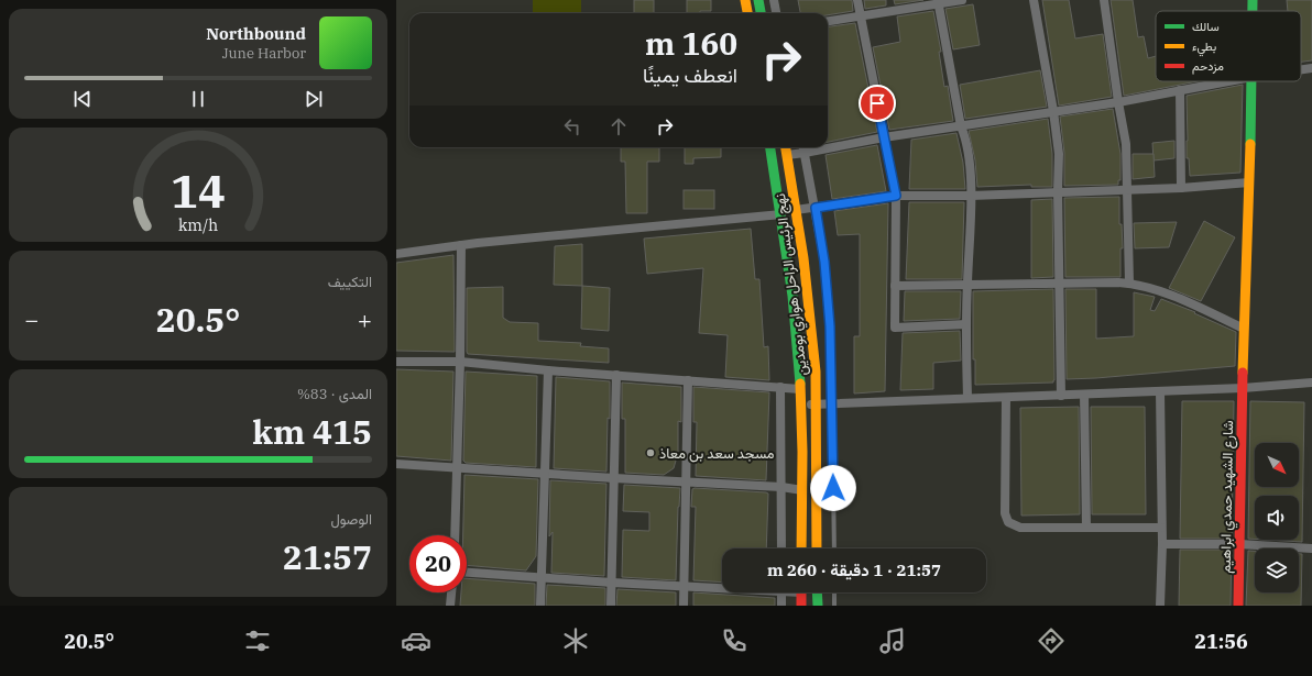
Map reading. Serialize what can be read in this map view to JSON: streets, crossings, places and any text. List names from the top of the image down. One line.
{"streets":{"main road":["نهج الرئيس الراحل هواري بومدين","شارع الشهيد حمدي ابراهيم"]},"places":["مسجد سعد بن معاذ"],"legend":["سالك","بطيء","مزدحم"],"north":"bottom right","page":{"turn":["160 m","انعطف يمينًا"],"song":["Northbound","June Harbor"],"tile":["التكييف",["المدى · 83%","415 km"],["الوصول","21:57"]],"heat":["−","20.5°","+"],"limit":"20","trip":"21:57 · 1 دقيقة · 260 m","tabs":["21:56","20.5°"],"gauge":["14","km/h"]}}
